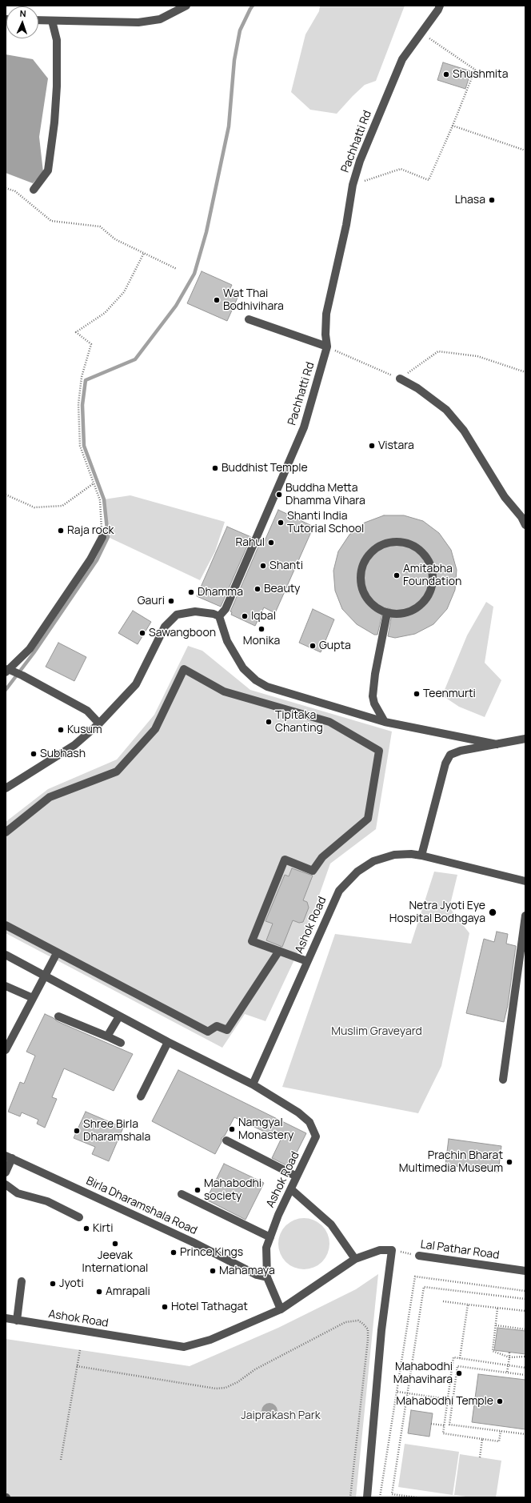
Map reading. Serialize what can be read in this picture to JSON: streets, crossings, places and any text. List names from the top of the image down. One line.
{"streets":{"street":["Pachhatti Rd","Ashok Road","Birla Dharamshala Road","Lal Pathar Road"]},"crossings":[["Ashok Road","Birla Dharamshala Road"]],"parks":["Muslim Graveyard","Jaiprakash Park"],"places":["Shushmita","Lhasa","Wat Thai Bodhivihara","Vistara","Buddhist Temple","Buddha Metta Dhamma Vihara","Shanti India Tutorial School","Raja rock","Rahul","Shanti","Amitabha Foundation","Beauty","Dhamma","Gauri","Iqbal","Monika","Sawangboon","Gupta","Teenmurti","Tipitaka Chanting","Kusum","Subhash","Netra Jyoti Eye Hospital Bodhgaya","Namgyal Monastery","Shree Birla Dharamshala","Prachin Bharat Multimedia Museum","Mahabodhi society","Kirti","Jeevak International","Prince Kings","Mahamaya","Jyoti","Amrapali","Hotel Tathagat","Mahabodhi Mahavihara","Mahabodhi Temple"],"north":"top"}
